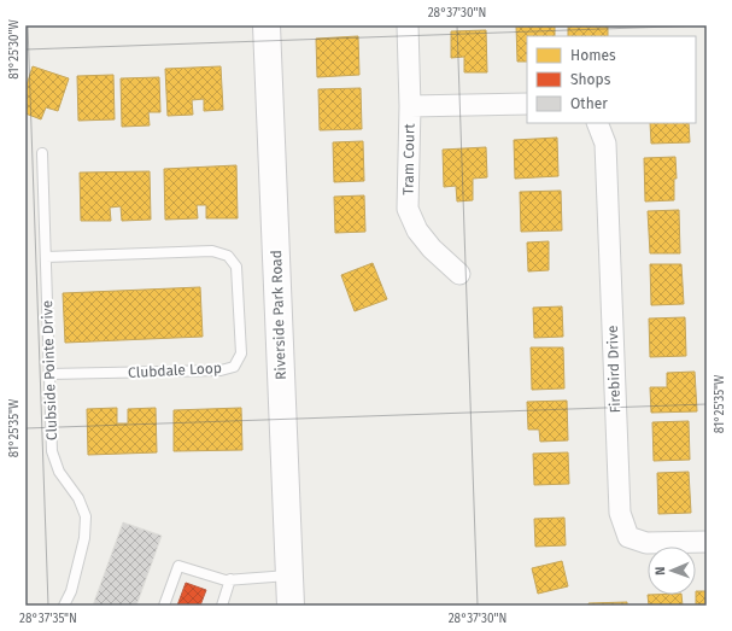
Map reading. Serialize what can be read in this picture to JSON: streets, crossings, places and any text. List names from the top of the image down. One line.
{"streets":{"street":["Tram Court","Riverside Park Road","Firebird Drive"],"lane":["Clubside Pointe Drive","Clubdale Loop"]},"crossings":[["Clubside Pointe Drive","Clubdale Loop"]],"legend":["Homes","Shops","Other"],"north":"left","coordinates":["28°37'30\"N","81°25'30\"W","81°25'35\"W","28°37'35\"N"]}
